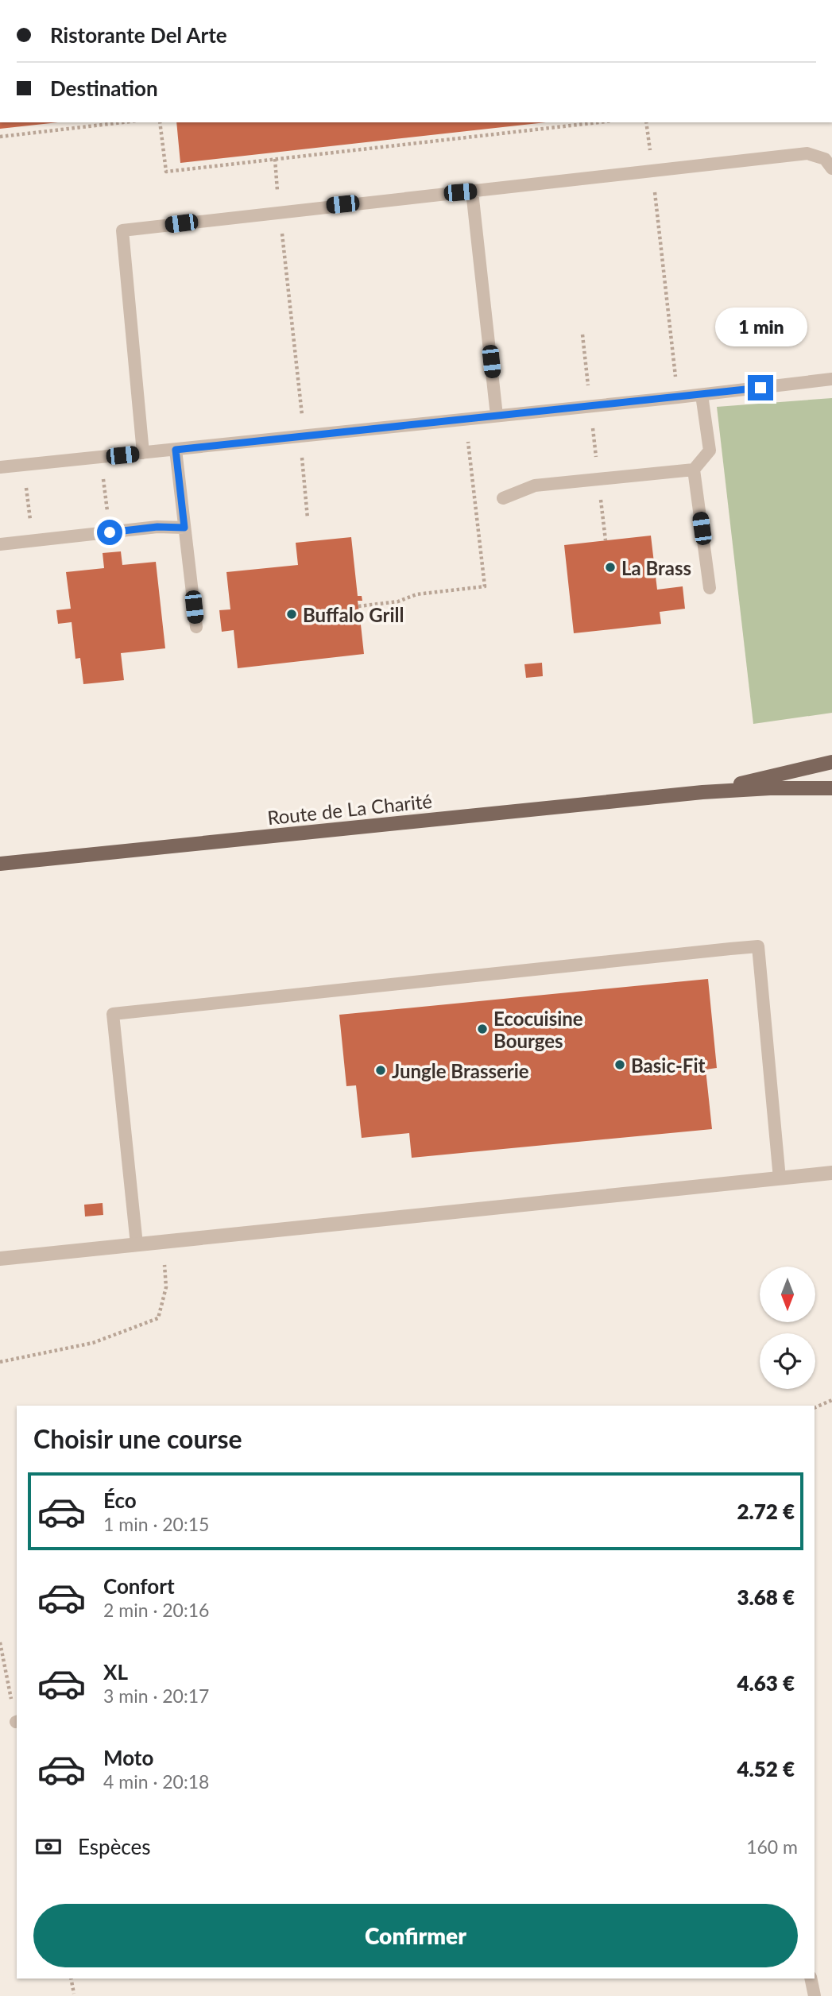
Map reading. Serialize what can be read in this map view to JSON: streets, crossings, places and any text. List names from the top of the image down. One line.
{"streets":{"main road":["Route de La Charité"]},"places":["La Brass","Buffalo Grill","Ecocuisine Bourges","Basic-Fit","Jungle Brasserie"],"north":"bottom","page":{"banner":["Ristorante Del Arte","Destination"],"bubble":"1 min","heading":"Choisir une course","list":[{"name":"Éco","note":"1 min · 20:15","value":"2.72 €"},{"name":"Confort","note":"2 min · 20:16","value":"3.68 €"},{"name":"XL","note":"3 min · 20:17","value":"4.63 €"},{"name":"Moto","note":"4 min · 20:18","value":"4.52 €"}],"pay":["Espèces","160 m"],"buttons":"Confirmer"}}
